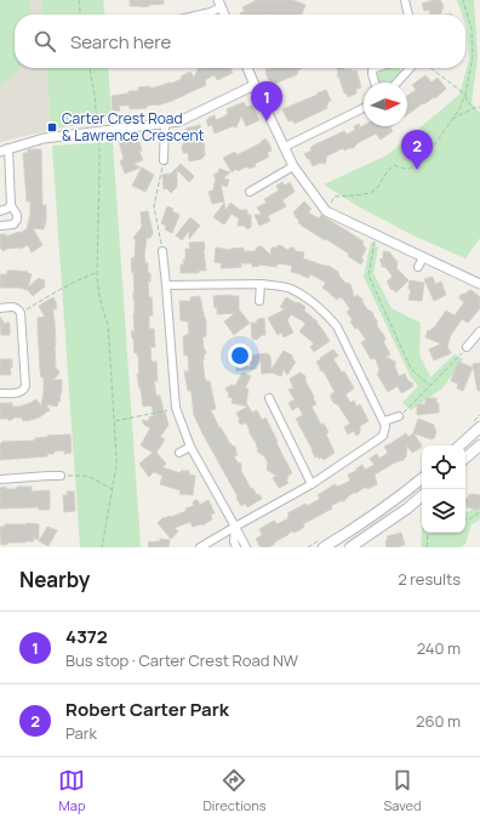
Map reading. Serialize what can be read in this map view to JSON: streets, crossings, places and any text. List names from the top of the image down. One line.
{"places":{"transit":["Carter Crest Road & Lawrence Crescent"]},"north":"right","page":{"search":"Search here","pins":["1","2"],"heading":["Nearby","2 results"],"list":[{"mark":"1","name":"4372","note":"Bus stop · Carter Crest Road NW","value":"240 m"},{"mark":"2","name":"Robert Carter Park","note":"Park","value":"260 m"}],"nav":["Map","Directions","Saved"]}}
